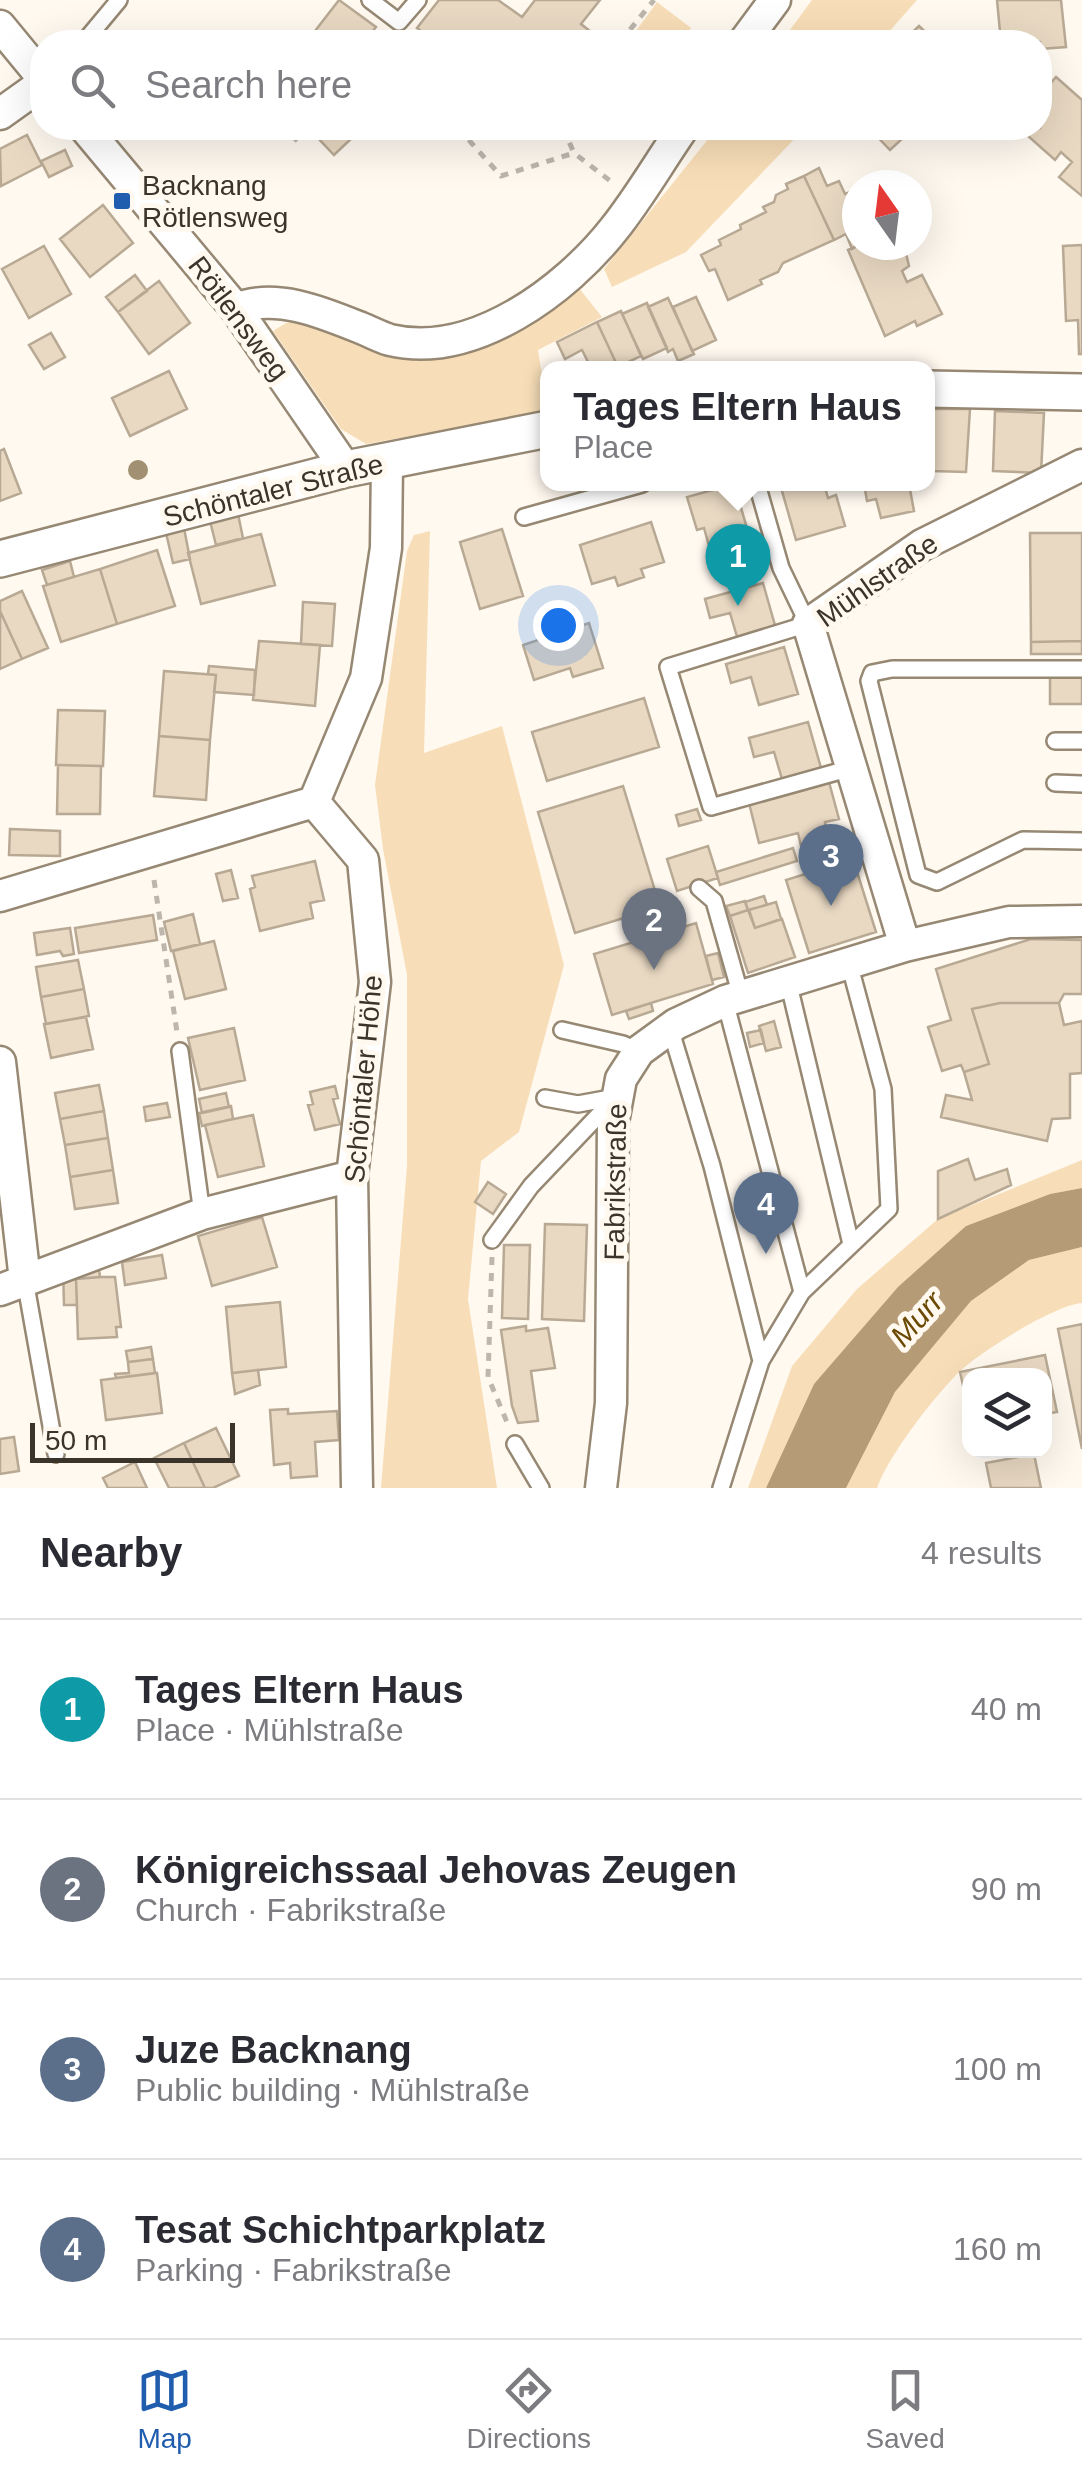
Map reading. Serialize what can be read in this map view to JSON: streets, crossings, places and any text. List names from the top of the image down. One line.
{"streets":{"street":["Rötlensweg","Schöntaler Straße","Mühlstraße","Schöntaler Höhe","Fabrikstraße"]},"crossings":[["Rötlensweg","Schöntaler Straße"],["Mühlstraße","Fabrikstraße"]],"water":["Murr"],"places":{"transit":["Backnang Rötlensweg"]},"scale_bar":"50 m","north":"top","page":{"search":"Search here","popup":["Tages Eltern Haus","Place"],"pins":["1","3","2","4"],"scale":"50 m","heading":["Nearby","4 results"],"list":[{"mark":"1","name":"Tages Eltern Haus","note":"Place · Mühlstraße","value":"40 m"},{"mark":"2","name":"Königreichssaal Jehovas Zeugen","note":"Church · Fabrikstraße","value":"90 m"},{"mark":"3","name":"Juze Backnang","note":"Public building · Mühlstraße","value":"100 m"},{"mark":"4","name":"Tesat Schichtparkplatz","note":"Parking · Fabrikstraße","value":"160 m"}],"nav":["Map","Directions","Saved"]}}
